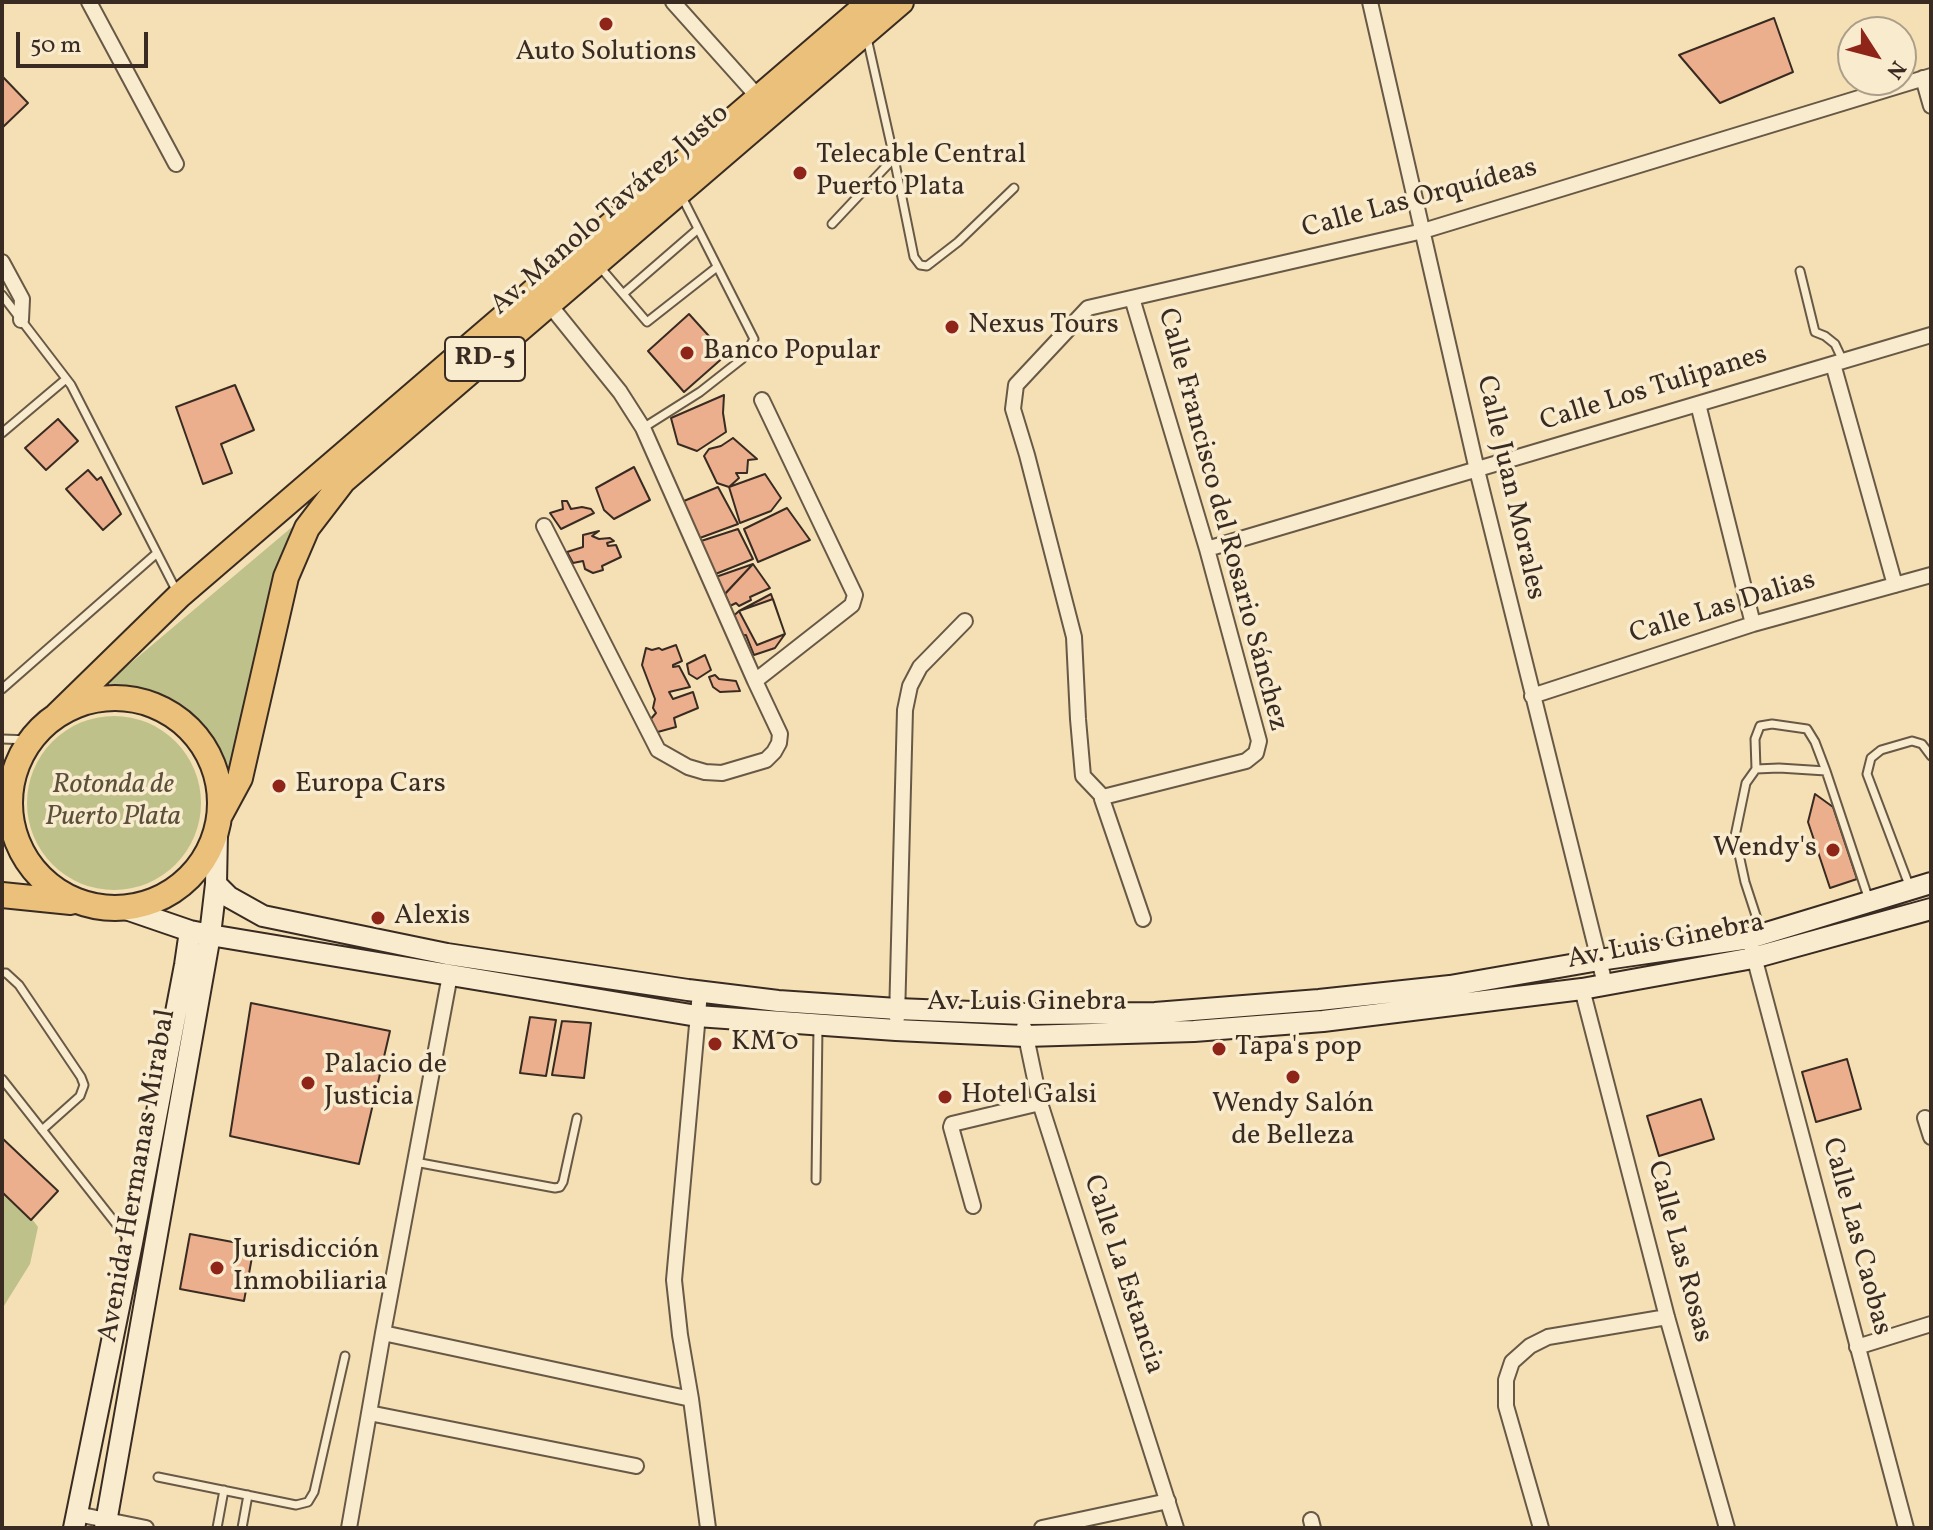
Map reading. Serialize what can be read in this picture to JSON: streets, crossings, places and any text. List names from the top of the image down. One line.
{"streets":{"main road":["Av. Manolo Tavárez Justo","RD-5"],"street":["Calle Las Orquídeas","Calle Los Tulipanes","Calle Juan Morales","Calle Francisco del Rosario Sánchez","Calle Las Dalias","Av. Luis Ginebra","Avenida Hermanas Mirabal","Calle Las Caobas","Calle Las Rosas","Calle La Estancia"]},"crossings":[["Calle Las Orquídeas","Calle Juan Morales"],["Calle Las Orquídeas","Calle Francisco del Rosario Sánchez"],["Av. Manolo Tavárez Justo","RD-5"],["Av. Manolo Tavárez Justo","Av. Luis Ginebra"],["Av. Manolo Tavárez Justo","Avenida Hermanas Mirabal"],["RD-5","Av. Luis Ginebra"],["RD-5","Avenida Hermanas Mirabal"],["Calle Los Tulipanes","Calle Juan Morales"],["Calle Los Tulipanes","Calle Francisco del Rosario Sánchez"],["Calle Juan Morales","Calle Las Dalias"],["Calle Juan Morales","Av. Luis Ginebra"],["Av. Luis Ginebra","Avenida Hermanas Mirabal"],["Av. Luis Ginebra","Calle Las Caobas"],["Av. Luis Ginebra","Calle Las Rosas"],["Av. Luis Ginebra","Calle La Estancia"]],"parks":["Rotonda de Puerto Plata"],"places":["Auto Solutions","Telecable Central Puerto Plata","Nexus Tours","Banco Popular","Europa Cars","Wendy's","Alexis","KM 0","Tapa's pop","Wendy Salón de Belleza","Palacio de Justicia","Hotel Galsi","Jurisdicción Inmobiliaria"],"scale_bar":"50 m","north":"bottom right"}
